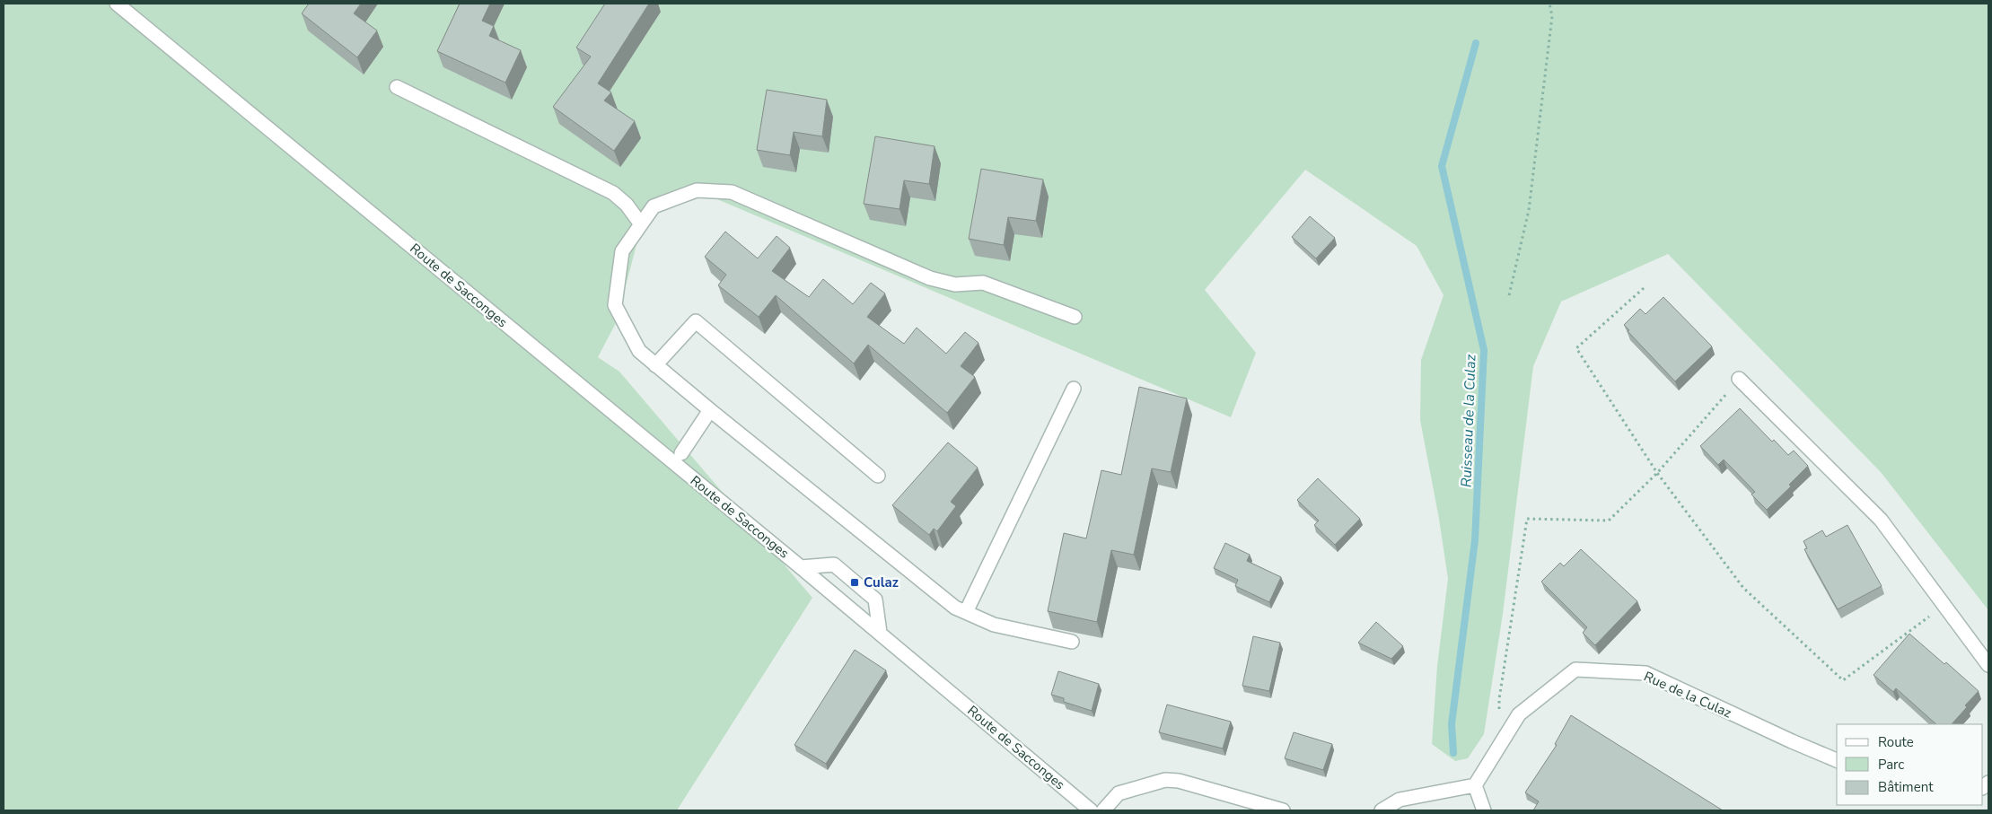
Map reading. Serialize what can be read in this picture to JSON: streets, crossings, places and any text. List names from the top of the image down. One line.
{"streets":{"street":["Route de Sacconges","Rue de la Culaz"]},"water":["Ruisseau de la Culaz"],"places":{"transit":["Culaz"]},"legend":["Route","Parc","Bâtiment"]}
